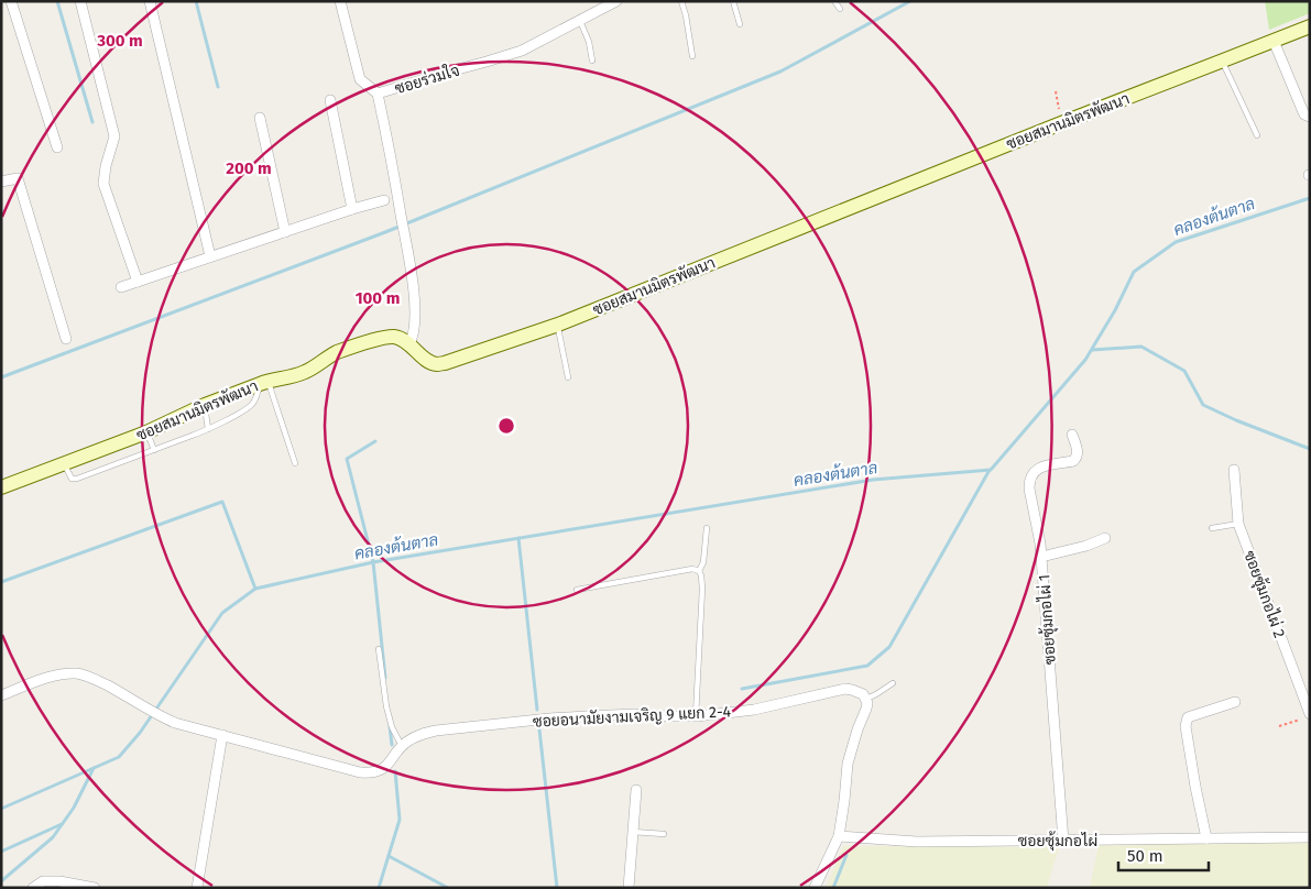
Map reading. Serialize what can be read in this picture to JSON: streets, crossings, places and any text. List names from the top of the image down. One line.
{"streets":{"street":["ซอยร่วมใจ","ซอยสมานมิตรพัฒนา","ซอยซุ้มกอไผ่ 2","ซอยซุ้มกอไผ่ 1","ซอยอนามัยงามเจริญ 9 แยก 2-4","ซอยซุ้มกอไผ่"]},"crossings":[["ซอยร่วมใจ","ซอยสมานมิตรพัฒนา"],["ซอยซุ้มกอไผ่ 1","ซอยซุ้มกอไผ่"]],"water":["คลองต้นตาล"],"scale_bar":"50 m","rings":["300 m","200 m","100 m"]}
